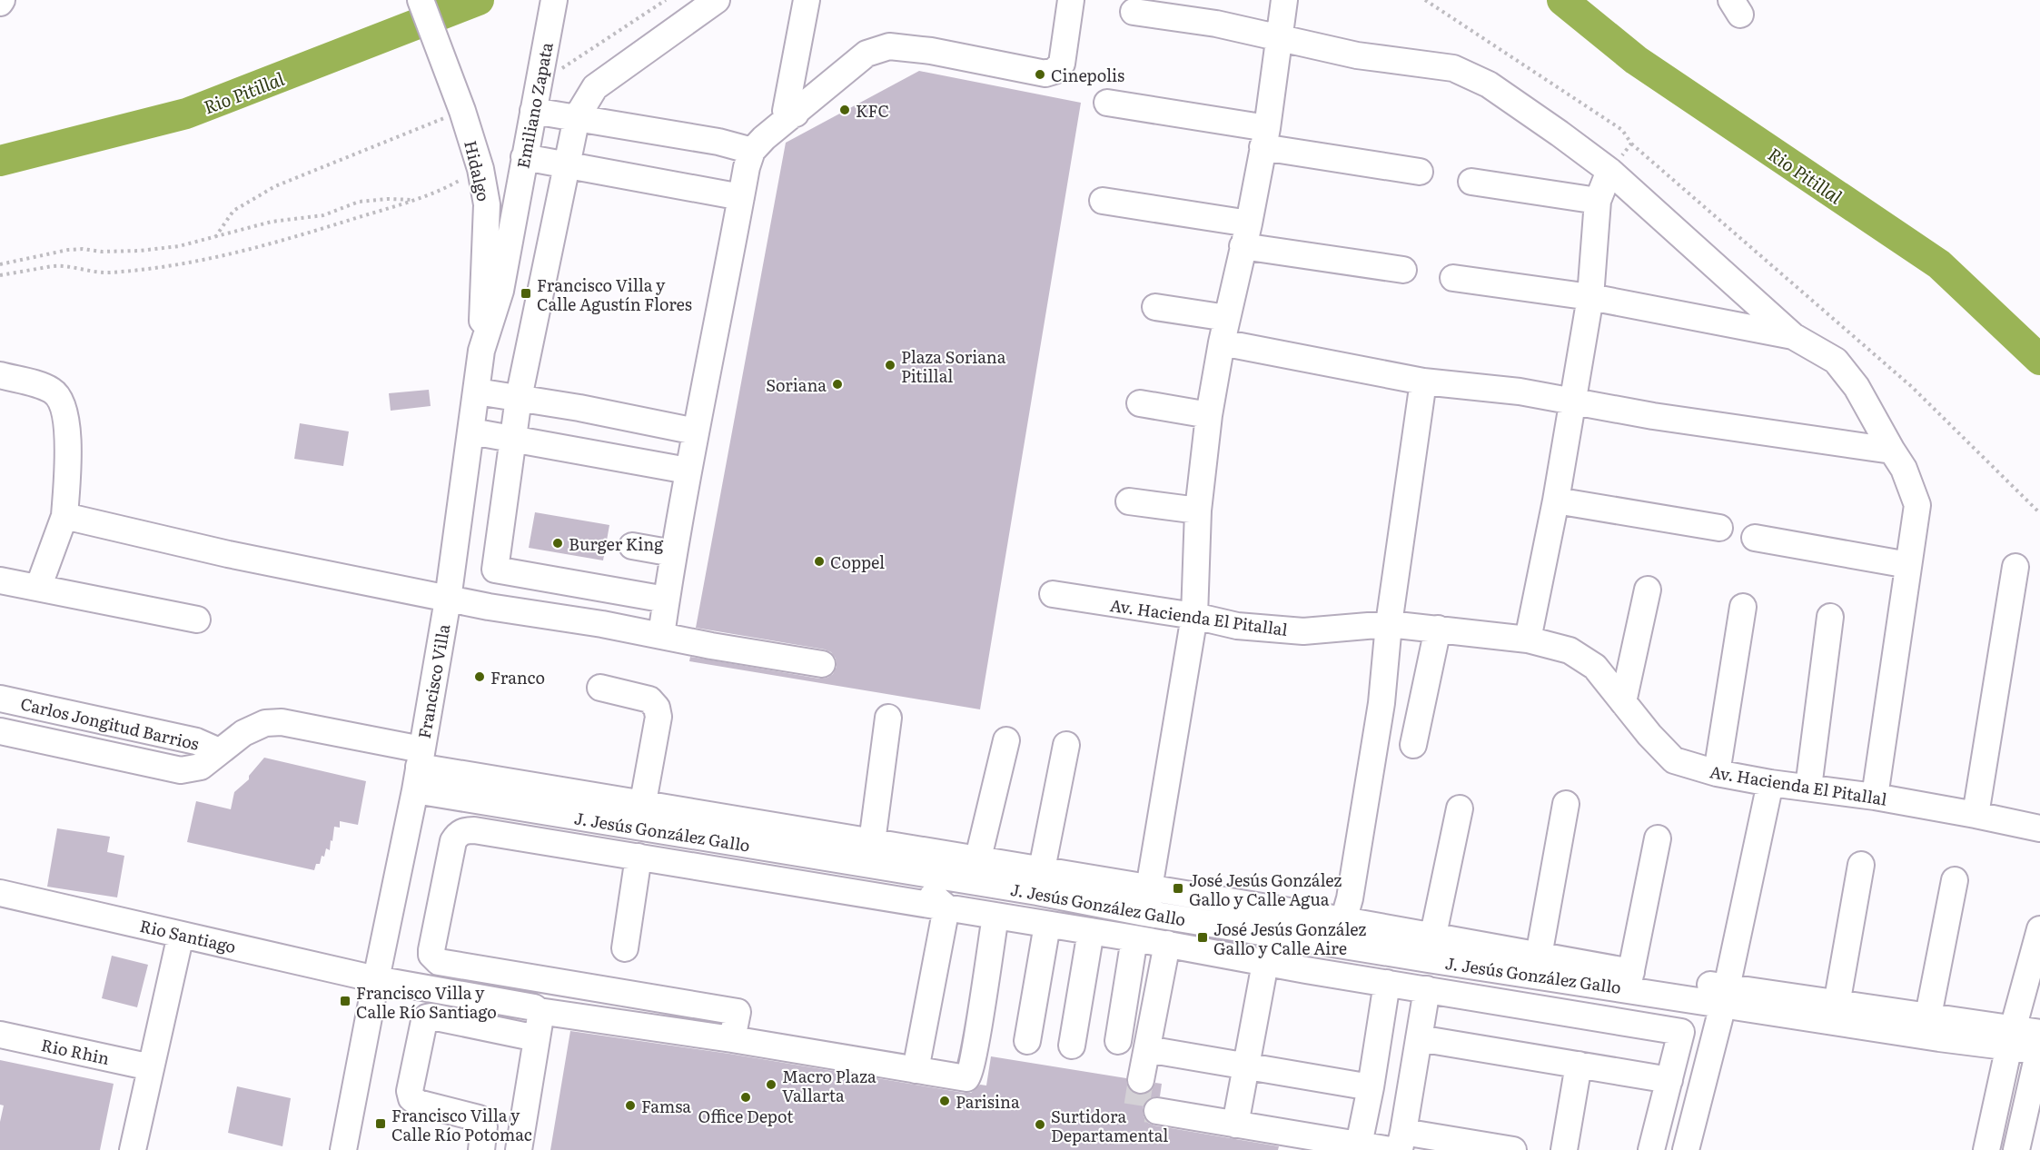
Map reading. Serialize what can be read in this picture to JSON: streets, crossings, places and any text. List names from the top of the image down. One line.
{"streets":{"street":["Emiliano Zapata","Hidalgo","Av. Hacienda El Pitallal","Francisco Villa","Carlos Jongitud Barrios","J. Jesús González Gallo","Rio Santiago","Rio Rhin"]},"crossings":[["Emiliano Zapata","Francisco Villa"],["Hidalgo","Francisco Villa"],["Francisco Villa","Carlos Jongitud Barrios"],["Francisco Villa","J. Jesús González Gallo"],["Francisco Villa","Rio Santiago"],["Carlos Jongitud Barrios","J. Jesús González Gallo"]],"water":["Rio Pitillal"],"places":{"other":["Cinepolis","KFC","Plaza Soriana Pitillal","Soriana","Burger King","Coppel","Franco","Macro Plaza Vallarta","Office Depot","Parisina","Famsa","Surtidora Departamental"],"transit":["Francisco Villa y Calle Agustín Flores","José Jesús González Gallo y Calle Agua","José Jesús González Gallo y Calle Aire","Francisco Villa y Calle Río Santiago","Francisco Villa y Calle Río Potomac"]}}
